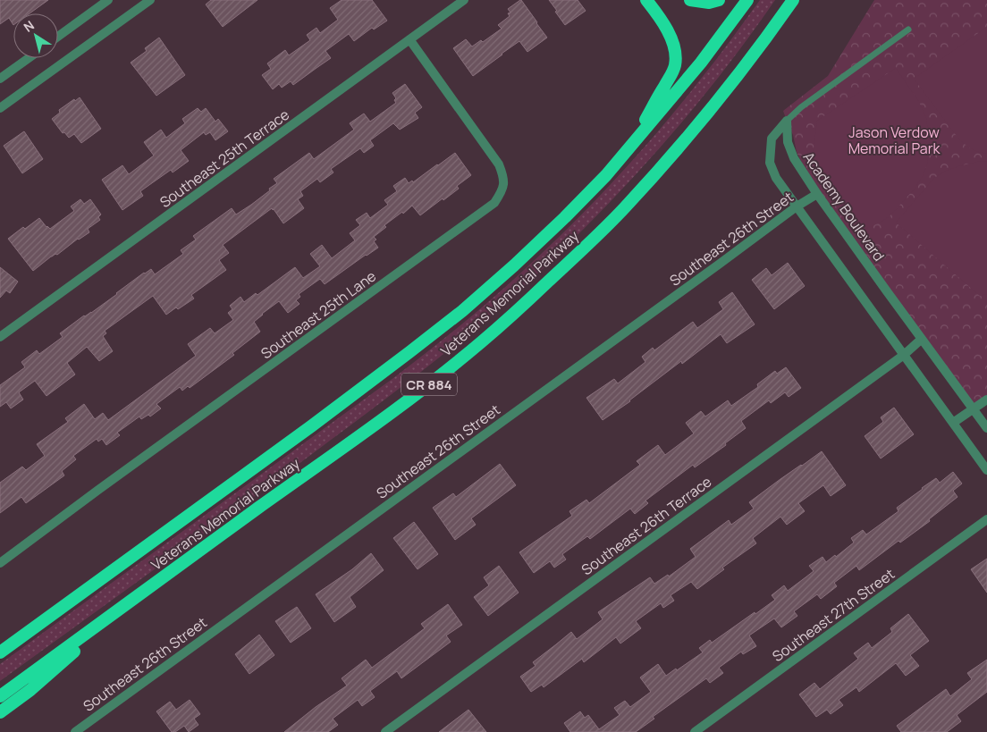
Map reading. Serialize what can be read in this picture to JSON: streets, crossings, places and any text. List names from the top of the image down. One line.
{"streets":{"highway":["Veterans Memorial Parkway","CR 884"],"street":["Southeast 25th Terrace","Academy Boulevard","Southeast 26th Street","Southeast 25th Lane","Southeast 26th Terrace","Southeast 27th Street"]},"crossings":[["Southeast 25th Terrace","Southeast 25th Lane"],["Academy Boulevard","Southeast 26th Street"],["Academy Boulevard","Southeast 26th Terrace"]],"parks":["Jason Verdow Memorial Park"],"north":"top left"}
